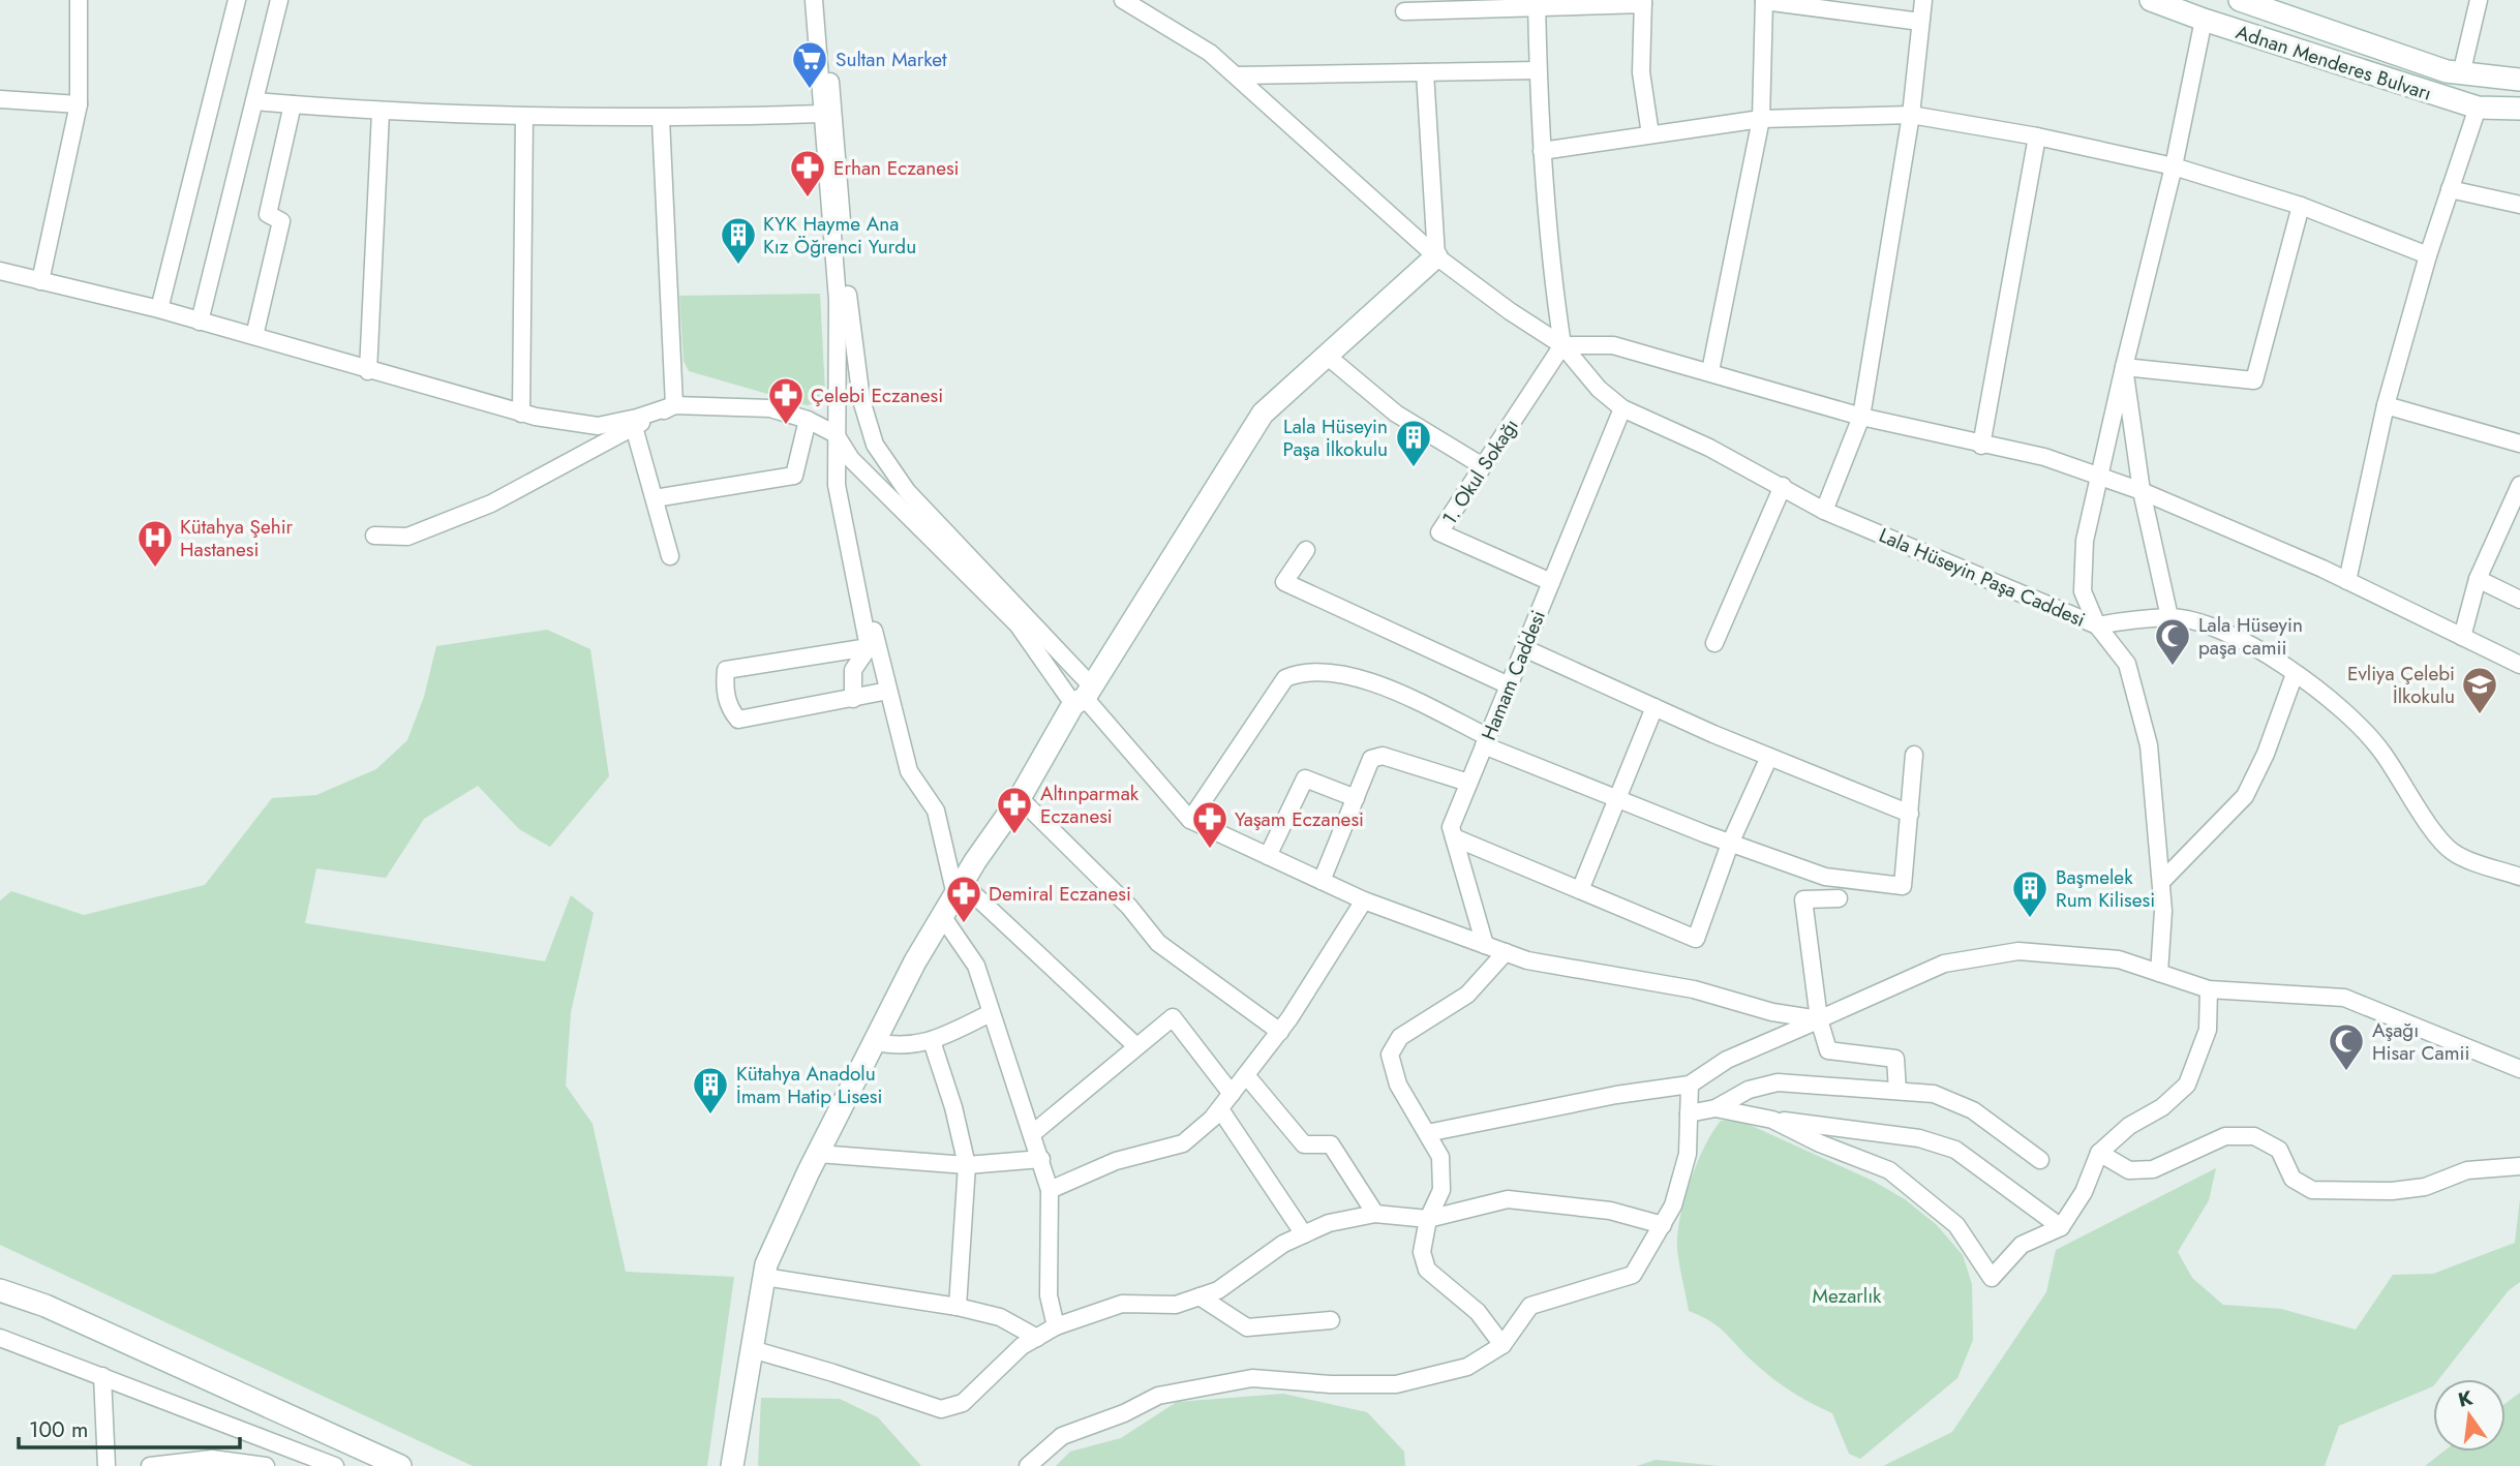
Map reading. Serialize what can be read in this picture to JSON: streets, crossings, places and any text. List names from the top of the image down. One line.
{"streets":{"street":["Adnan Menderes Bulvarı","1. Okul Sokağı","Lala Hüseyin Paşa Caddesi","Hamam Caddesi"]},"crossings":[["1. Okul Sokağı","Lala Hüseyin Paşa Caddesi"],["1. Okul Sokağı","Hamam Caddesi"],["Lala Hüseyin Paşa Caddesi","Hamam Caddesi"]],"parks":["Mezarlık"],"places":{"supermarket":["Sultan Market"],"pharmacy":["Erhan Eczanesi","Çelebi Eczanesi","Altınparmak Eczanesi","Yaşam Eczanesi","Demiral Eczanesi"],"building":["KYK Hayme Ana Kız Öğrenci Yurdu","Lala Hüseyin Paşa İlkokulu","Başmelek Rum Kilisesi","Kütahya Anadolu İmam Hatip Lisesi"],"hospital":["Kütahya Şehir Hastanesi"],"mosque":["Lala Hüseyin paşa camii","Aşağı Hisar Camii"],"school or university":["Evliya Çelebi İlkokulu"]},"scale_bar":"100 m","north":"top"}
